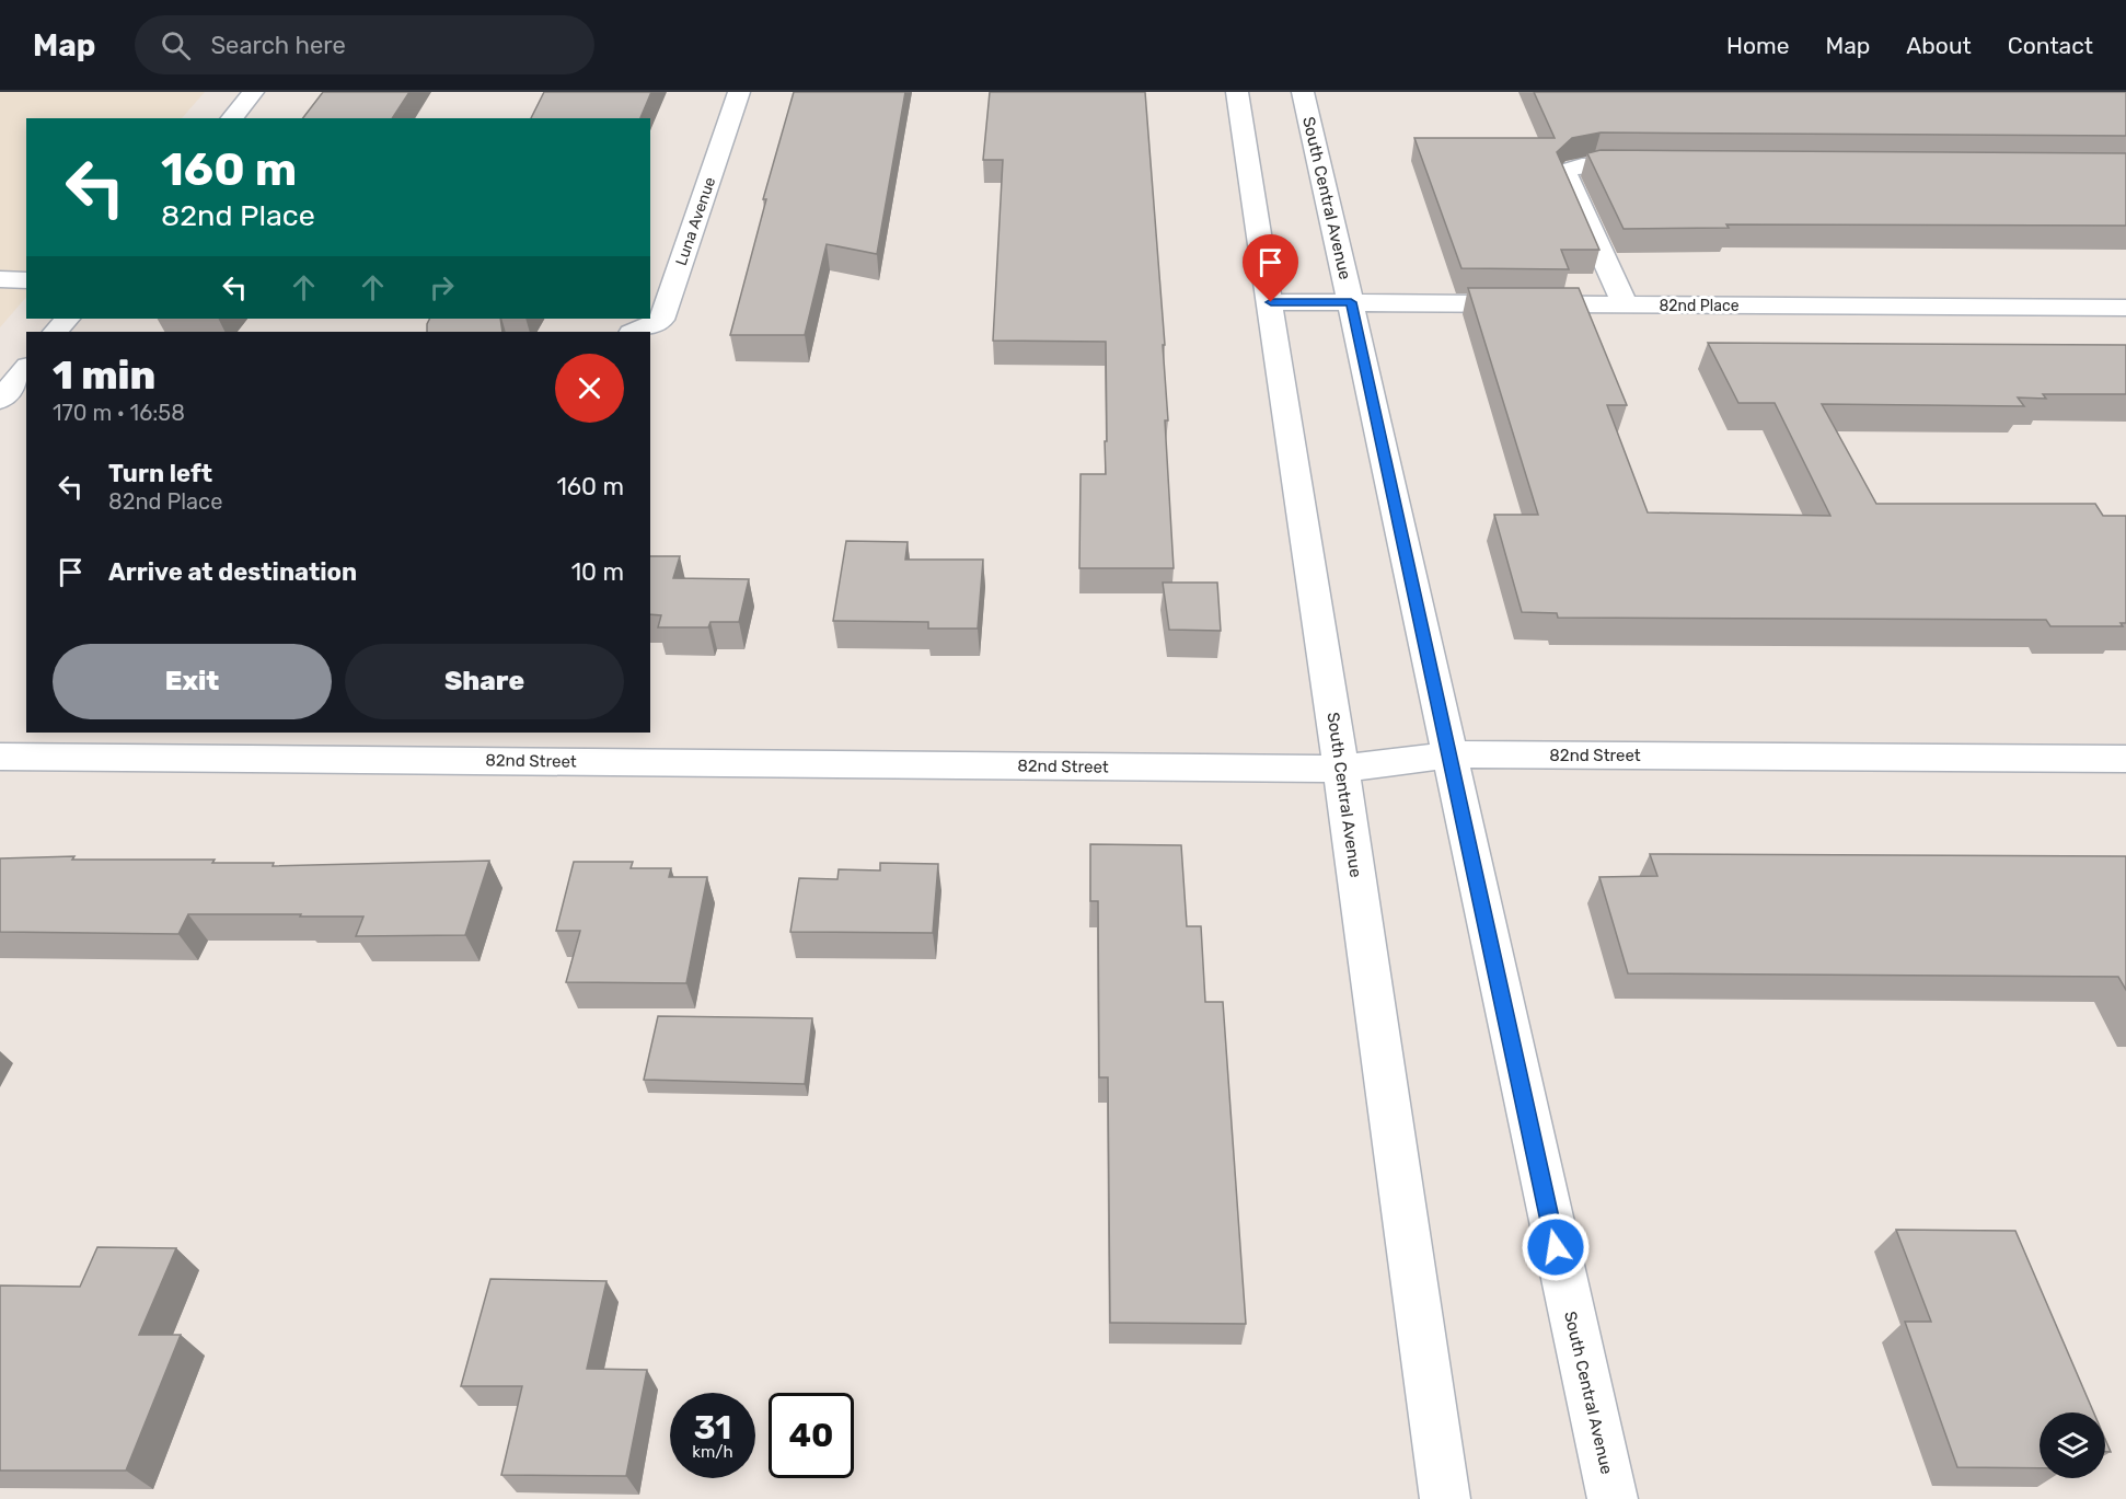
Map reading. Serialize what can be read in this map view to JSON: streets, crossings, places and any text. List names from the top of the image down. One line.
{"streets":{"street":["South Central Avenue","Luna Avenue","82nd Place","82nd Street"]},"crossings":[["South Central Avenue","82nd Place"],["South Central Avenue","82nd Street"]],"page":{"header":"Map","search":"Search here","nav":["Home","Map","About","Contact"],"turn":["160 m","82nd Place"],"heading":["1 min","170 m · 16:58"],"list":[{"name":"Turn left","note":"82nd Place","value":"160 m"},{"name":"Arrive at destination","value":"10 m"}],"buttons":["Exit","Share"],"speed":"31 km/h","limit":"40"}}
